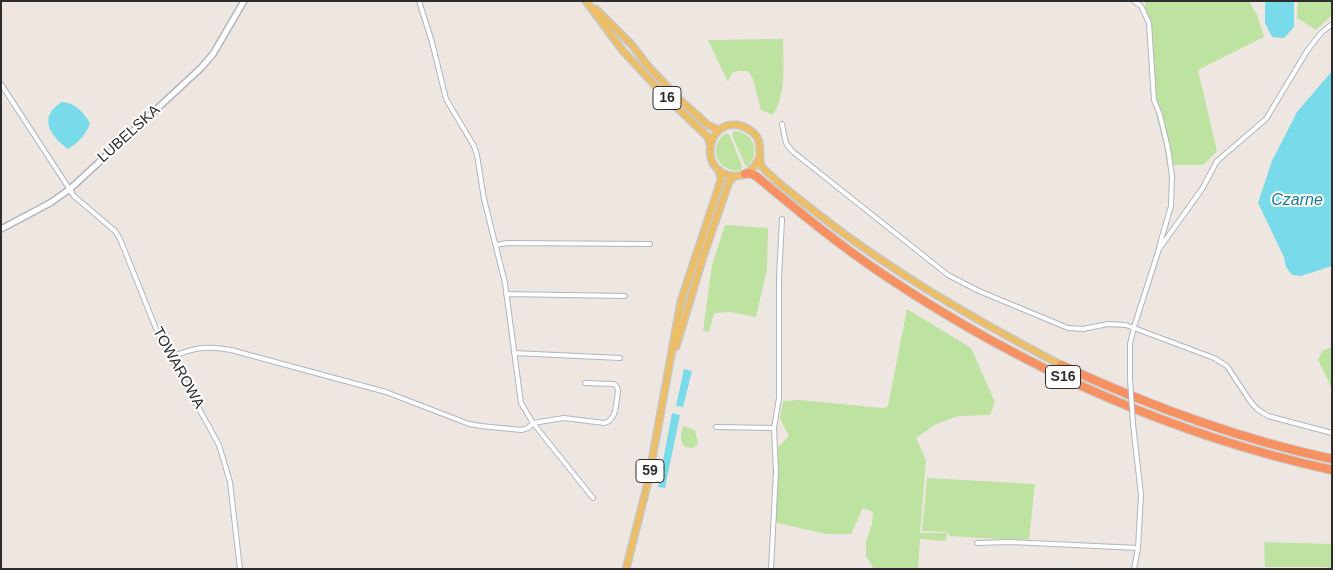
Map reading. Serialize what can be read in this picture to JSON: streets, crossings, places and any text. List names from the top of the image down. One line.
{"streets":{"highway":["S16"],"main road":["16","59"],"street":["LUBELSKA","TOWAROWA"]},"crossings":[["16","S16"],["16","59"],["LUBELSKA","TOWAROWA"],["S16","59"]],"water":["Czarne"]}
